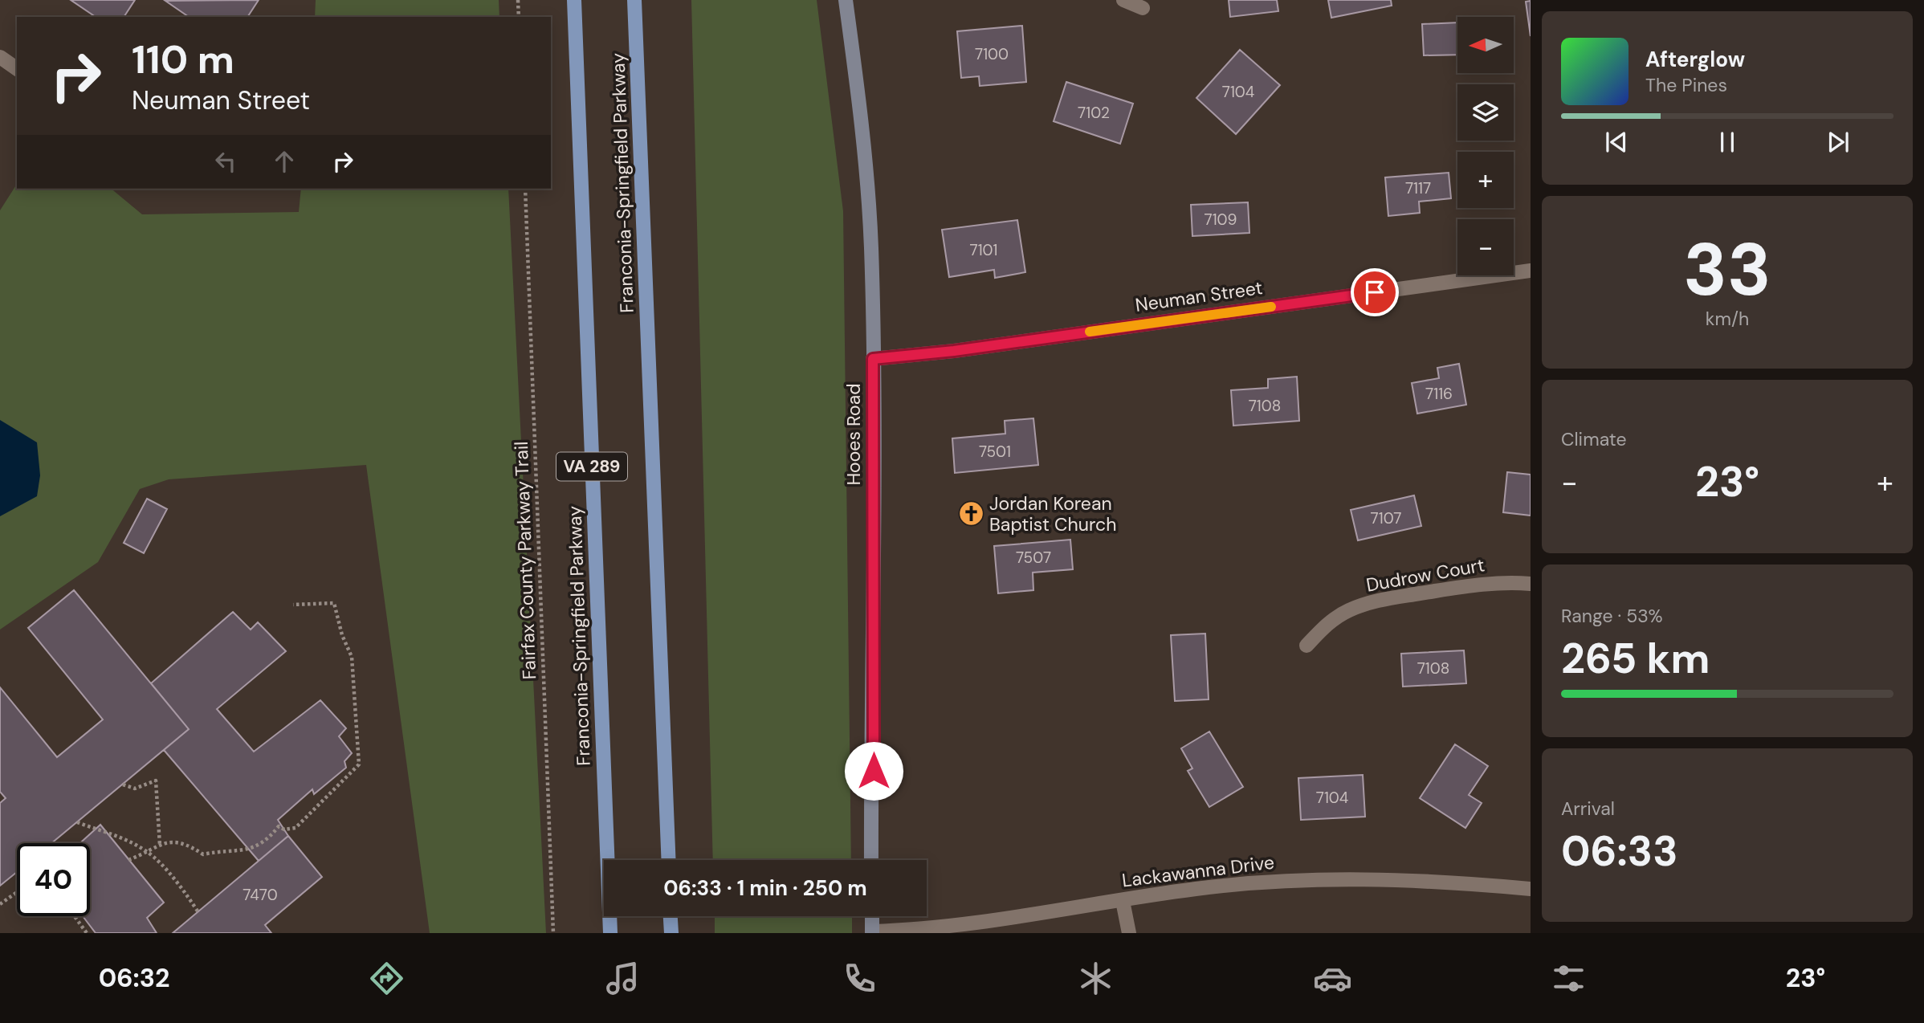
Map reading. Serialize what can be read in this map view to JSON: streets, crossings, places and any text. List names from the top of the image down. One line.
{"streets":{"main road":["Franconia-Springfield Parkway","VA 289"],"street":["Neuman Street","Hooes Road","Dudrow Court","Lackawanna Drive"],"path":["Fairfax County Parkway Trail"]},"crossings":[["Neuman Street","Hooes Road"]],"places":{"church":["Jordan Korean Baptist Church"]},"house_numbers":["7100","7104","7102","7117","7109","7101","7116","7108","7501","7107","7507","7108","7104","7470"],"north":"left","page":{"map_buttons":["+","−"],"turn":["110 m","Neuman Street"],"song":["Afterglow","The Pines"],"tile":[["33","km/h"],"Climate",["Range · 53%","265 km"],["Arrival","06:33"]],"heat":["−","23°","+"],"limit":"40","trip":"06:33 · 1 min · 250 m","tabs":["06:32","23°"]}}
